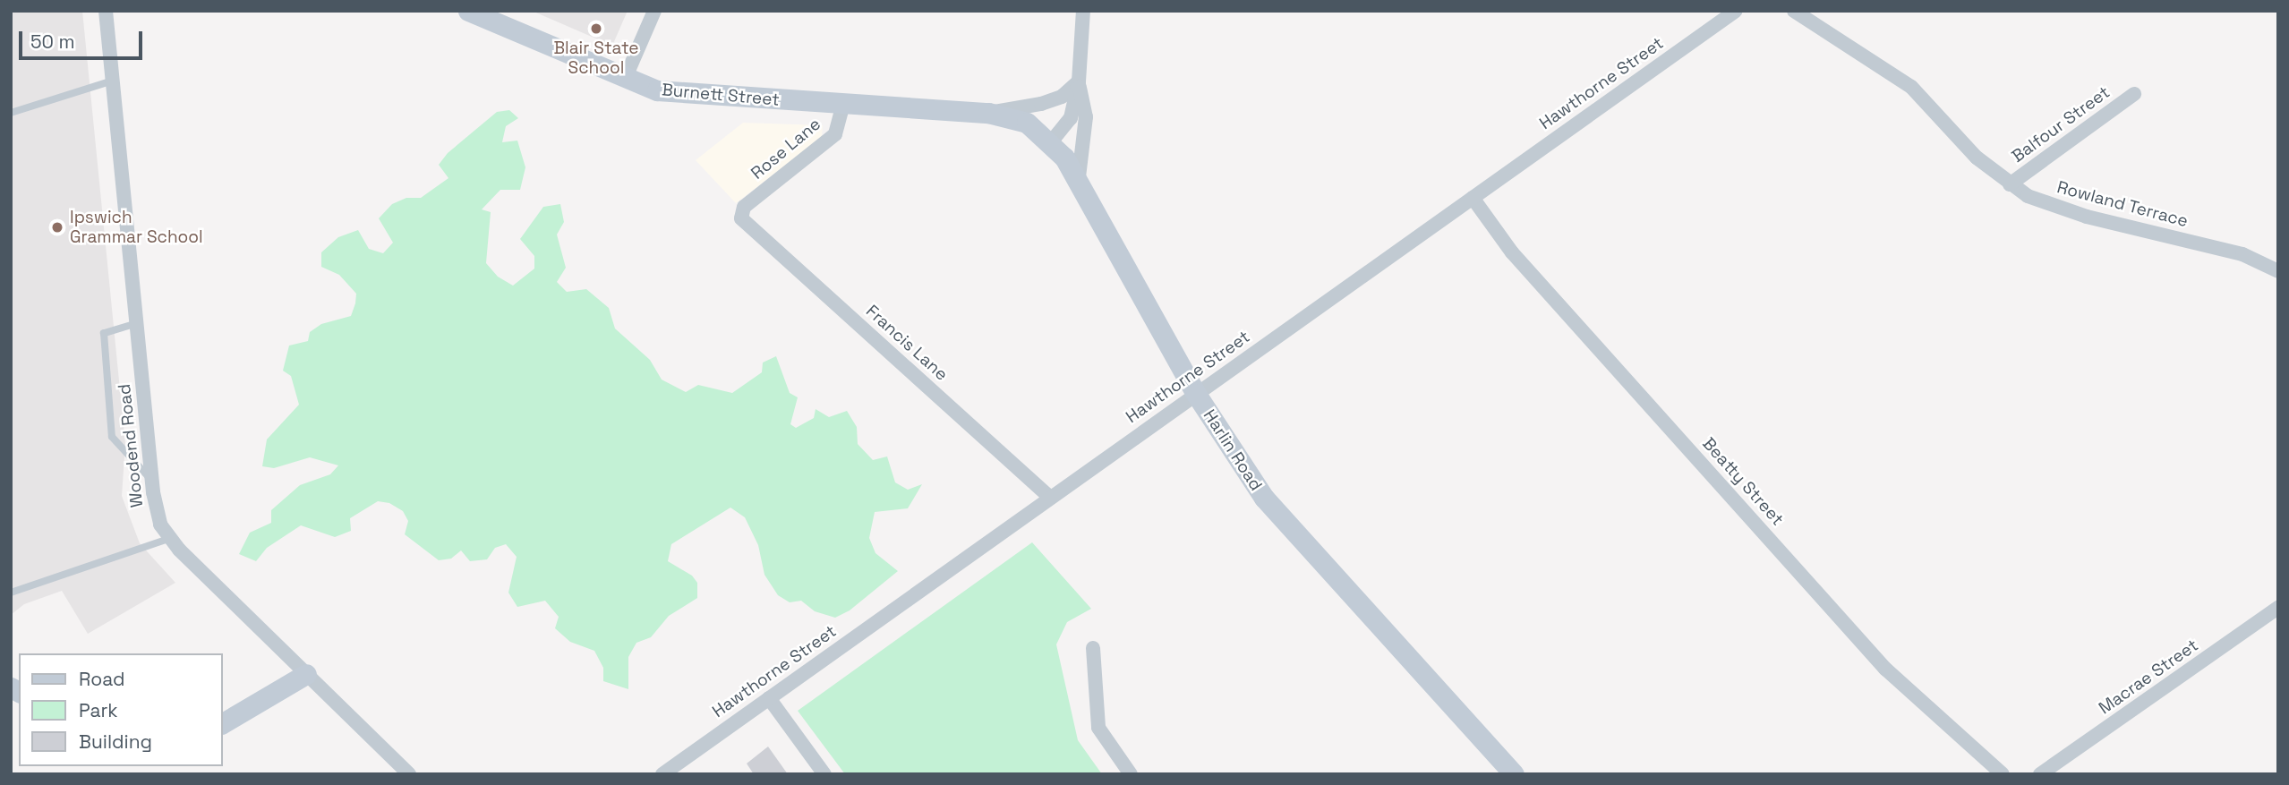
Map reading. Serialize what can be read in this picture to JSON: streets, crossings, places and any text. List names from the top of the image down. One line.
{"streets":{"main road":["Burnett Street","Harlin Road"],"street":["Hawthorne Street","Balfour Street","Rose Lane","Rowland Terrace","Francis Lane","Woodend Road","Beatty Street","Macrae Street"]},"crossings":[["Hawthorne Street","Francis Lane"],["Hawthorne Street","Harlin Road"],["Hawthorne Street","Beatty Street"],["Burnett Street","Rose Lane"],["Burnett Street","Harlin Road"],["Balfour Street","Rowland Terrace"],["Rose Lane","Francis Lane"]],"places":["Blair State School","Ipswich Grammar School"],"legend":["Road","Park","Building"],"scale_bar":"50 m"}
